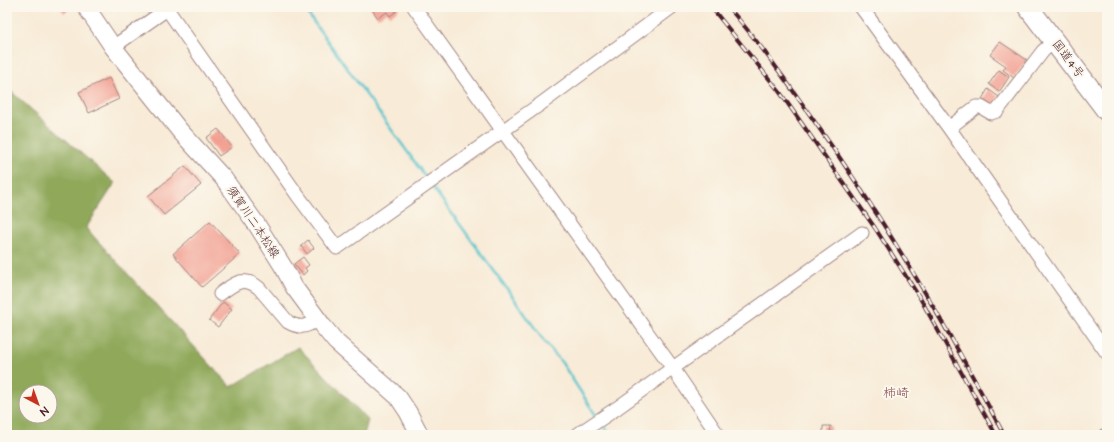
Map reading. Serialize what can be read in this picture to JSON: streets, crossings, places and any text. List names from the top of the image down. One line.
{"streets":{"highway":["国道4号"],"main road":["須賀川二本松線"]},"districts":["柿崎"],"north":"bottom right"}
